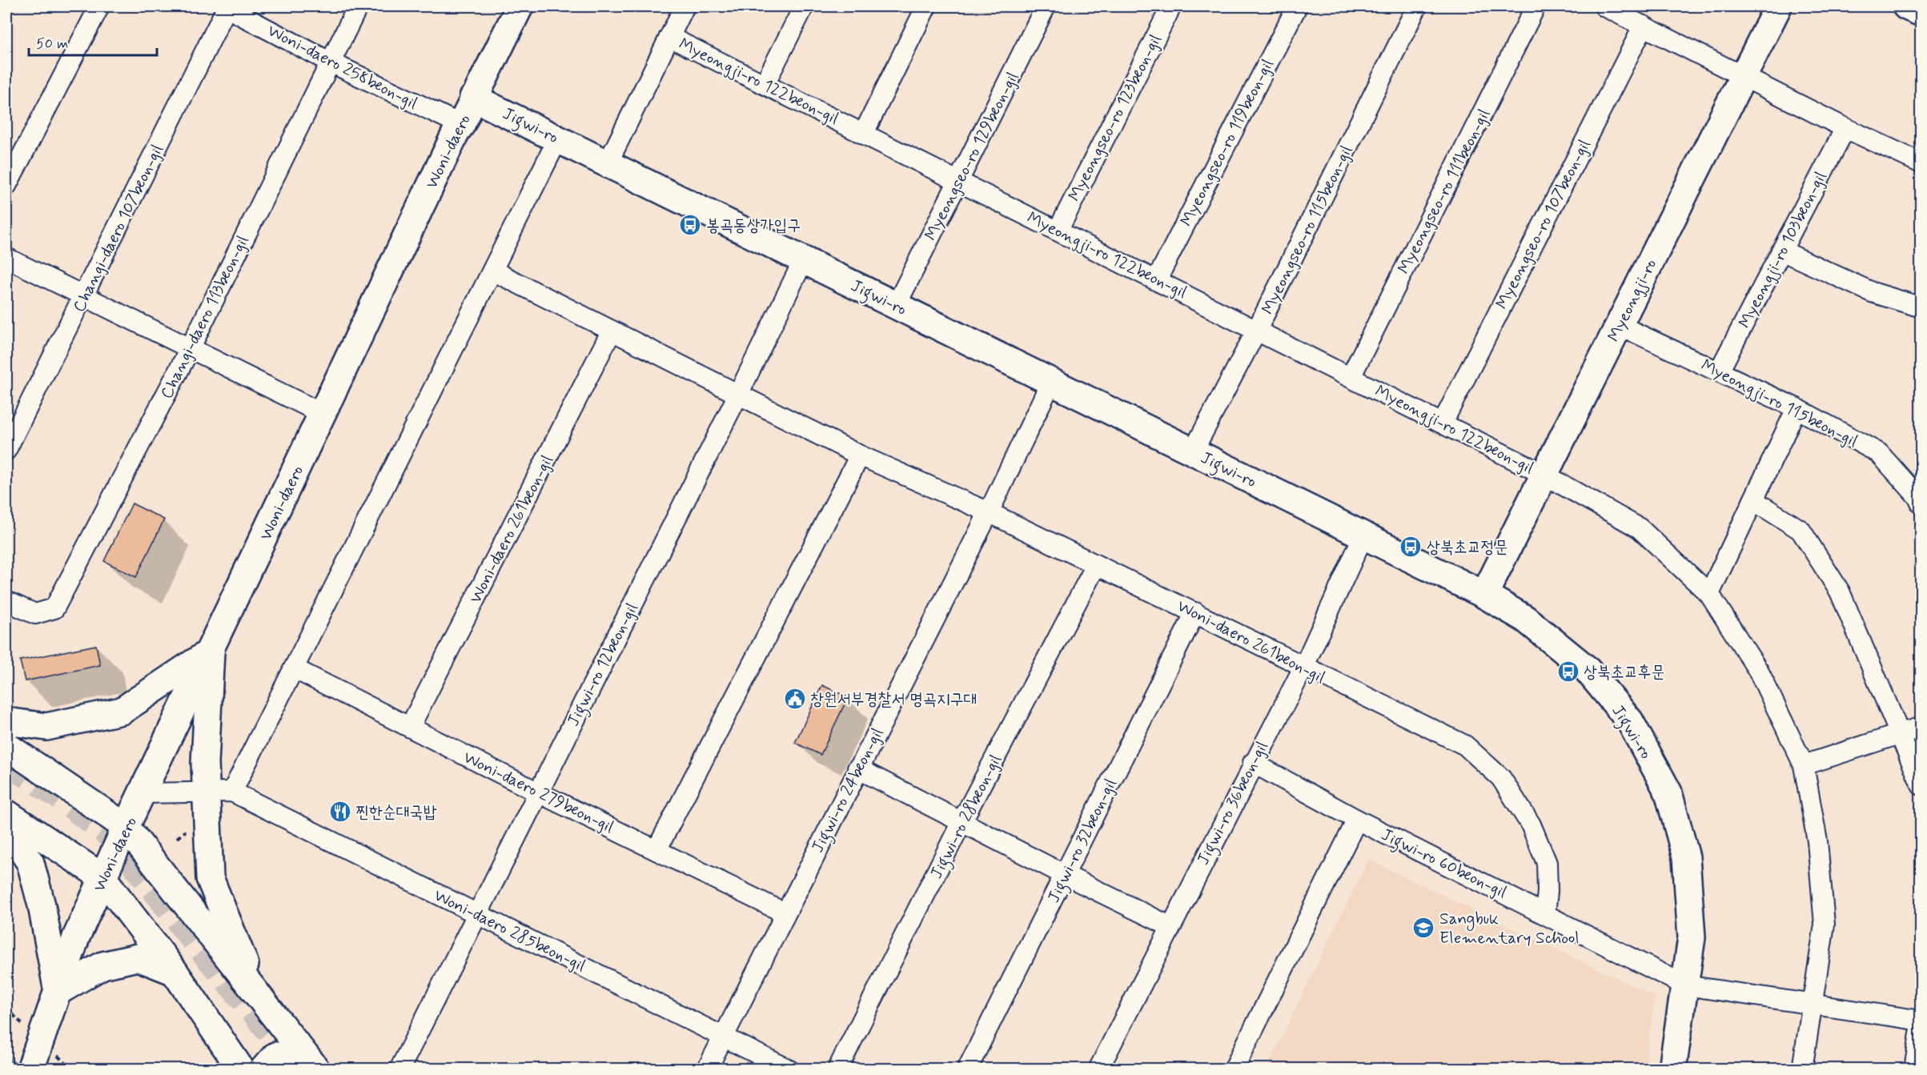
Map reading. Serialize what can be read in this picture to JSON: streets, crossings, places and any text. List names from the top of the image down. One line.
{"streets":{"main road":["Jigwi-ro","Woni-daero","Myeongji-ro"],"street":["Woni-daero 258beon-gil","Myeongji-ro 122beon-gil","Myeongseo-ro 123beon-gil","Myeongseo-ro 119beon-gil","Myeongseo-ro 129beon-gil","Myeongseo-ro 111beon-gil","Myeongseo-ro 107beon-gil","Changi-daero 107beon-gil","Myeongseo-ro 115beon-gil","Myeongji-ro 103beon-gil","Changi-daero 113beon-gil","Myeongji-ro 115beon-gil","Woni-daero 261beon-gil","Jigwi-ro 12beon-gil","Jigwi-ro 24beon-gil","Woni-daero 279beon-gil","Jigwi-ro 36beon-gil","Jigwi-ro 28beon-gil","Jigwi-ro 32beon-gil","Jigwi-ro 60beon-gil","Woni-daero 285beon-gil"]},"crossings":[["Woni-daero 258beon-gil","Woni-daero"],["Woni-daero 258beon-gil","Changi-daero 107beon-gil"],["Woni-daero 258beon-gil","Changi-daero 113beon-gil"],["Myeongji-ro 122beon-gil","Myeongseo-ro 123beon-gil"],["Myeongji-ro 122beon-gil","Myeongseo-ro 119beon-gil"],["Myeongji-ro 122beon-gil","Myeongseo-ro 129beon-gil"],["Myeongji-ro 122beon-gil","Myeongseo-ro 111beon-gil"],["Myeongji-ro 122beon-gil","Myeongseo-ro 107beon-gil"],["Myeongji-ro 122beon-gil","Myeongseo-ro 115beon-gil"],["Myeongji-ro 122beon-gil","Myeongji-ro"],["Myeongji-ro 122beon-gil","Jigwi-ro 60beon-gil"],["Jigwi-ro","Woni-daero"],["Jigwi-ro","Myeongseo-ro 129beon-gil"],["Jigwi-ro","Myeongseo-ro 115beon-gil"],["Jigwi-ro","Myeongji-ro"],["Jigwi-ro","Jigwi-ro 12beon-gil"],["Jigwi-ro","Jigwi-ro 24beon-gil"],["Jigwi-ro","Jigwi-ro 36beon-gil"],["Jigwi-ro","Jigwi-ro 60beon-gil"],["Myeongji-ro 103beon-gil","Myeongji-ro 115beon-gil"],["Myeongji-ro","Myeongji-ro 115beon-gil"],["Woni-daero 261beon-gil","Jigwi-ro 12beon-gil"],["Woni-daero 261beon-gil","Jigwi-ro 24beon-gil"],["Woni-daero 261beon-gil","Woni-daero 279beon-gil"],["Woni-daero 261beon-gil","Jigwi-ro 36beon-gil"],["Woni-daero 261beon-gil","Jigwi-ro 28beon-gil"],["Woni-daero 261beon-gil","Jigwi-ro 32beon-gil"],["Woni-daero 261beon-gil","Jigwi-ro 60beon-gil"],["Jigwi-ro 12beon-gil","Woni-daero 279beon-gil"],["Jigwi-ro 12beon-gil","Woni-daero 285beon-gil"],["Jigwi-ro 24beon-gil","Woni-daero 279beon-gil"],["Jigwi-ro 24beon-gil","Woni-daero 285beon-gil"],["Jigwi-ro 36beon-gil","Jigwi-ro 60beon-gil"]],"places":{"bus stop":["봉곡동상가입구","상북초교정문","상북초교후문"],"public building":["창원서부경찰서 명곡지구대"],"restaurant":["찐한순대국밥"],"school or university":["Sangbuk Elementary School"]},"scale_bar":"50 m"}
